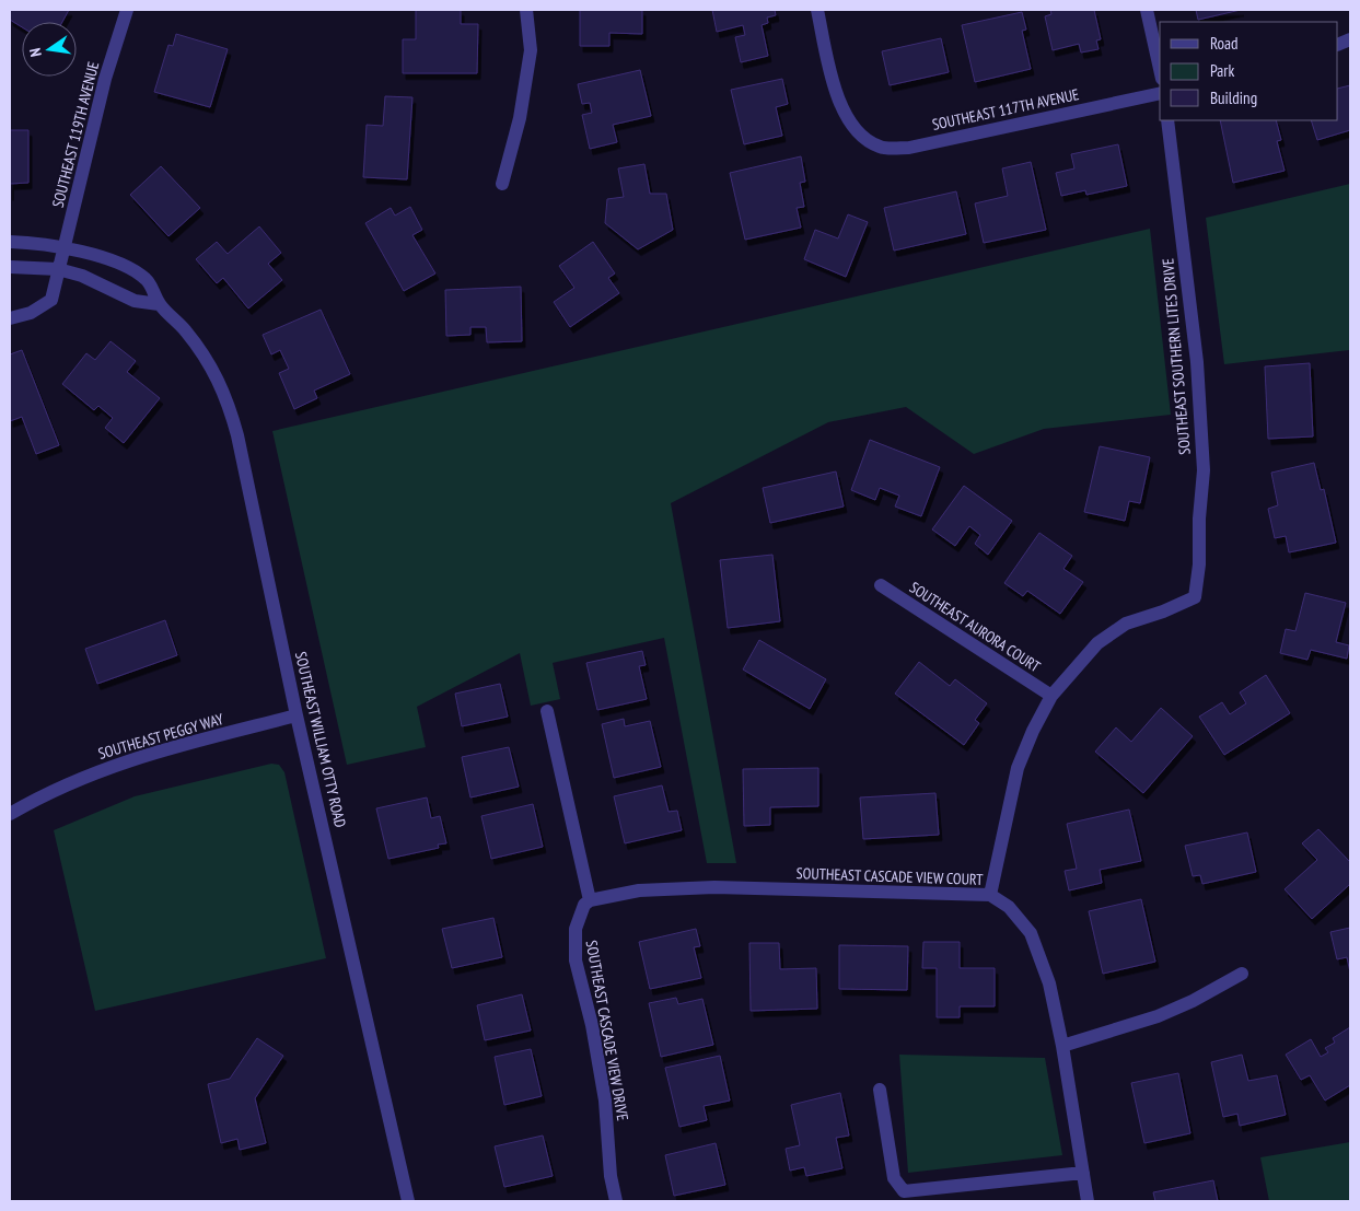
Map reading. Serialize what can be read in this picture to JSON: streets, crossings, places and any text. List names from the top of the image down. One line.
{"streets":{"street":["SOUTHEAST 117TH AVENUE","SOUTHEAST 119TH AVENUE","SOUTHEAST SOUTHERN LITES DRIVE","SOUTHEAST AURORA COURT","SOUTHEAST PEGGY WAY","SOUTHEAST WILLIAM OTTY ROAD","SOUTHEAST CASCADE VIEW COURT","SOUTHEAST CASCADE VIEW DRIVE"]},"crossings":[["SOUTHEAST 119TH AVENUE","SOUTHEAST WILLIAM OTTY ROAD"],["SOUTHEAST SOUTHERN LITES DRIVE","SOUTHEAST AURORA COURT"],["SOUTHEAST SOUTHERN LITES DRIVE","SOUTHEAST CASCADE VIEW COURT"],["SOUTHEAST PEGGY WAY","SOUTHEAST WILLIAM OTTY ROAD"],["SOUTHEAST CASCADE VIEW COURT","SOUTHEAST CASCADE VIEW DRIVE"]],"legend":["Road","Park","Building"],"north":"left"}
